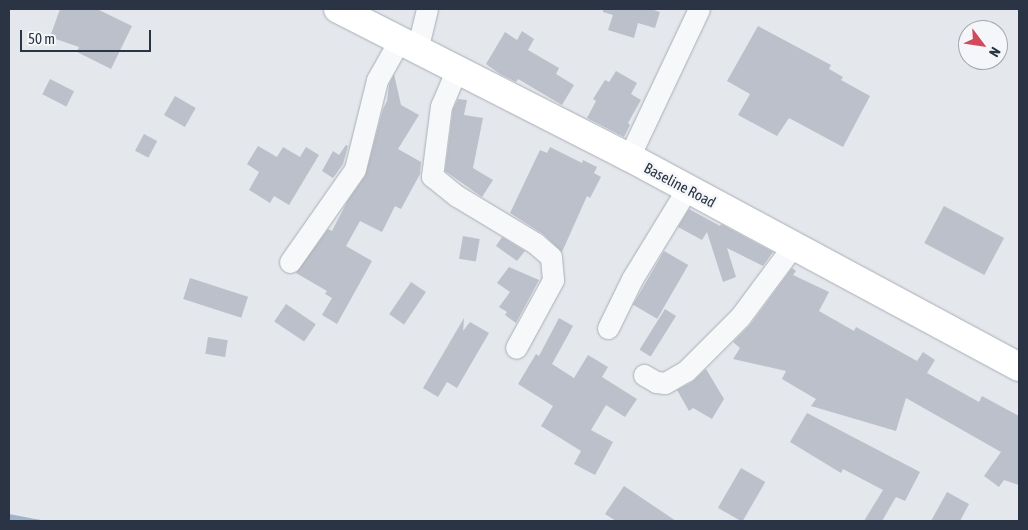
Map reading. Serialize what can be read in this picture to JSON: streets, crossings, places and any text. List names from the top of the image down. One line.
{"streets":{"main road":["Baseline Road"]},"scale_bar":"50 m","north":"bottom right"}
